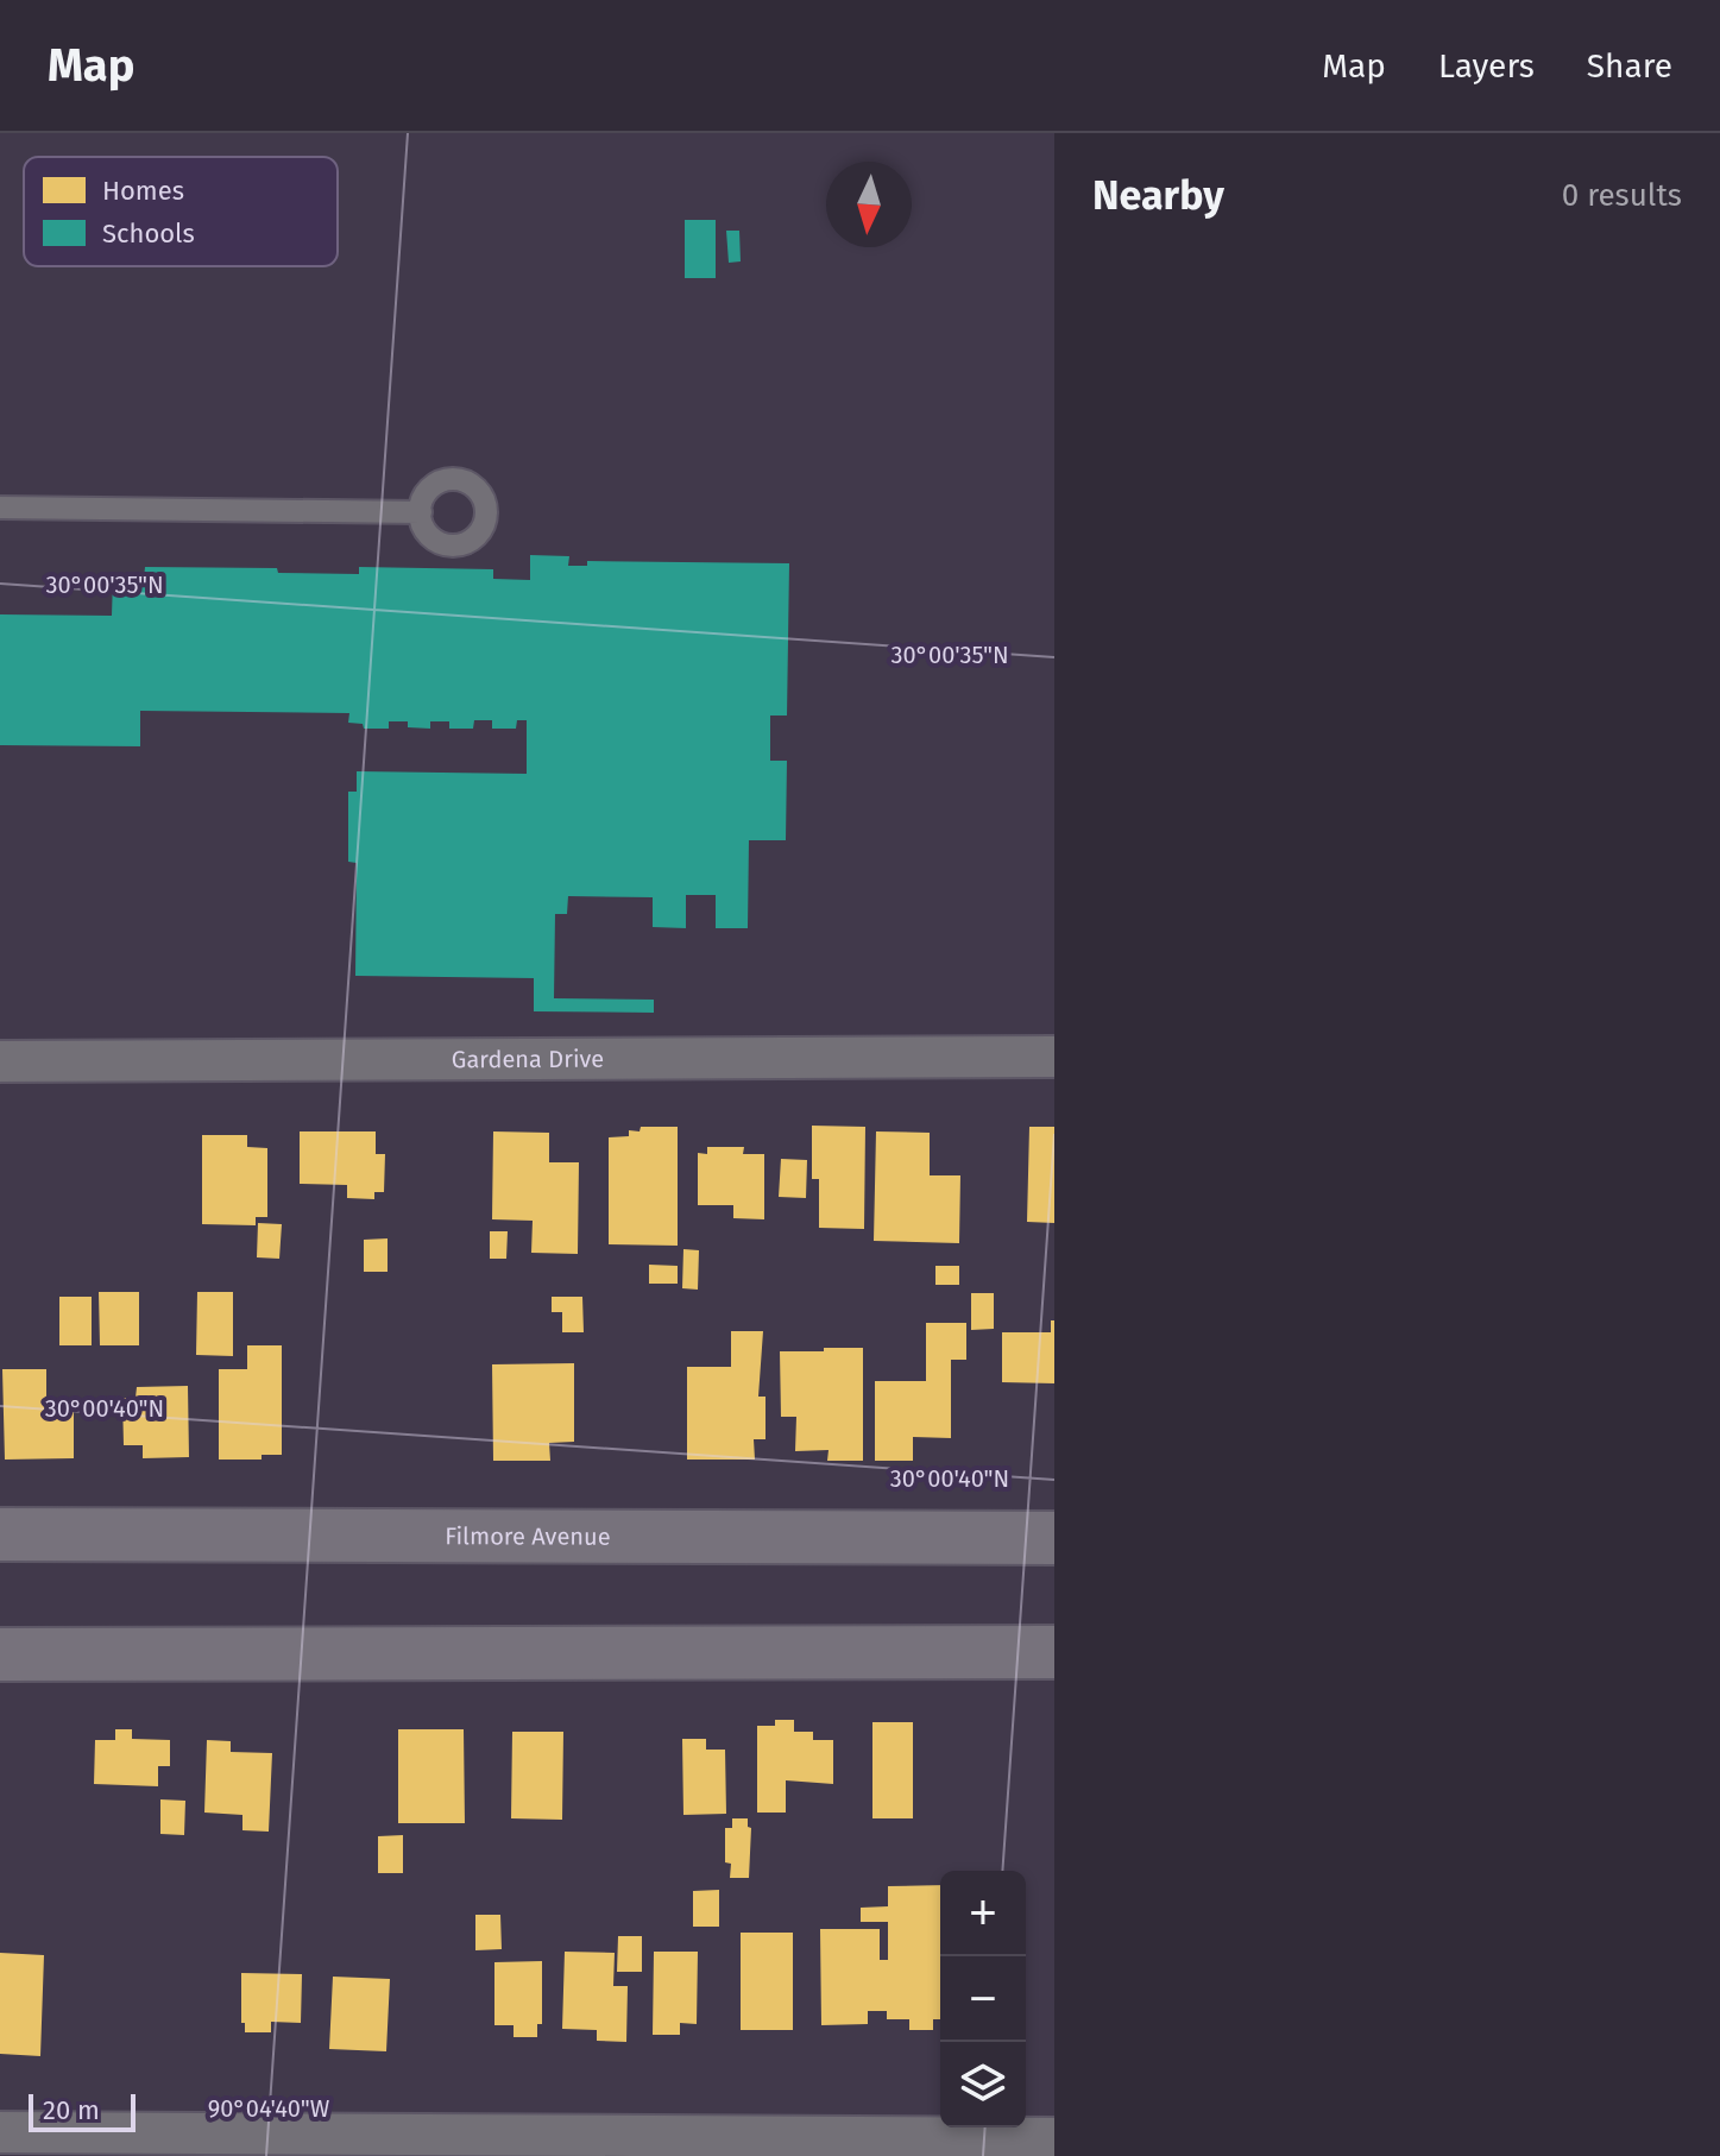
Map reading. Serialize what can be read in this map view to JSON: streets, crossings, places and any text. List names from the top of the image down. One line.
{"streets":{"street":["Gardena Drive","Filmore Avenue"]},"legend":["Homes","Schools"],"scale_bar":"20 m","north":"bottom","page":{"header":"Map","nav":["Map","Layers","Share"],"heading":["Nearby","0 results"],"map_buttons":["+","−"],"scale":"20 m"},"coordinates":["30°00'35\"N","30°00'40\"N","90°04'40\"W"]}
